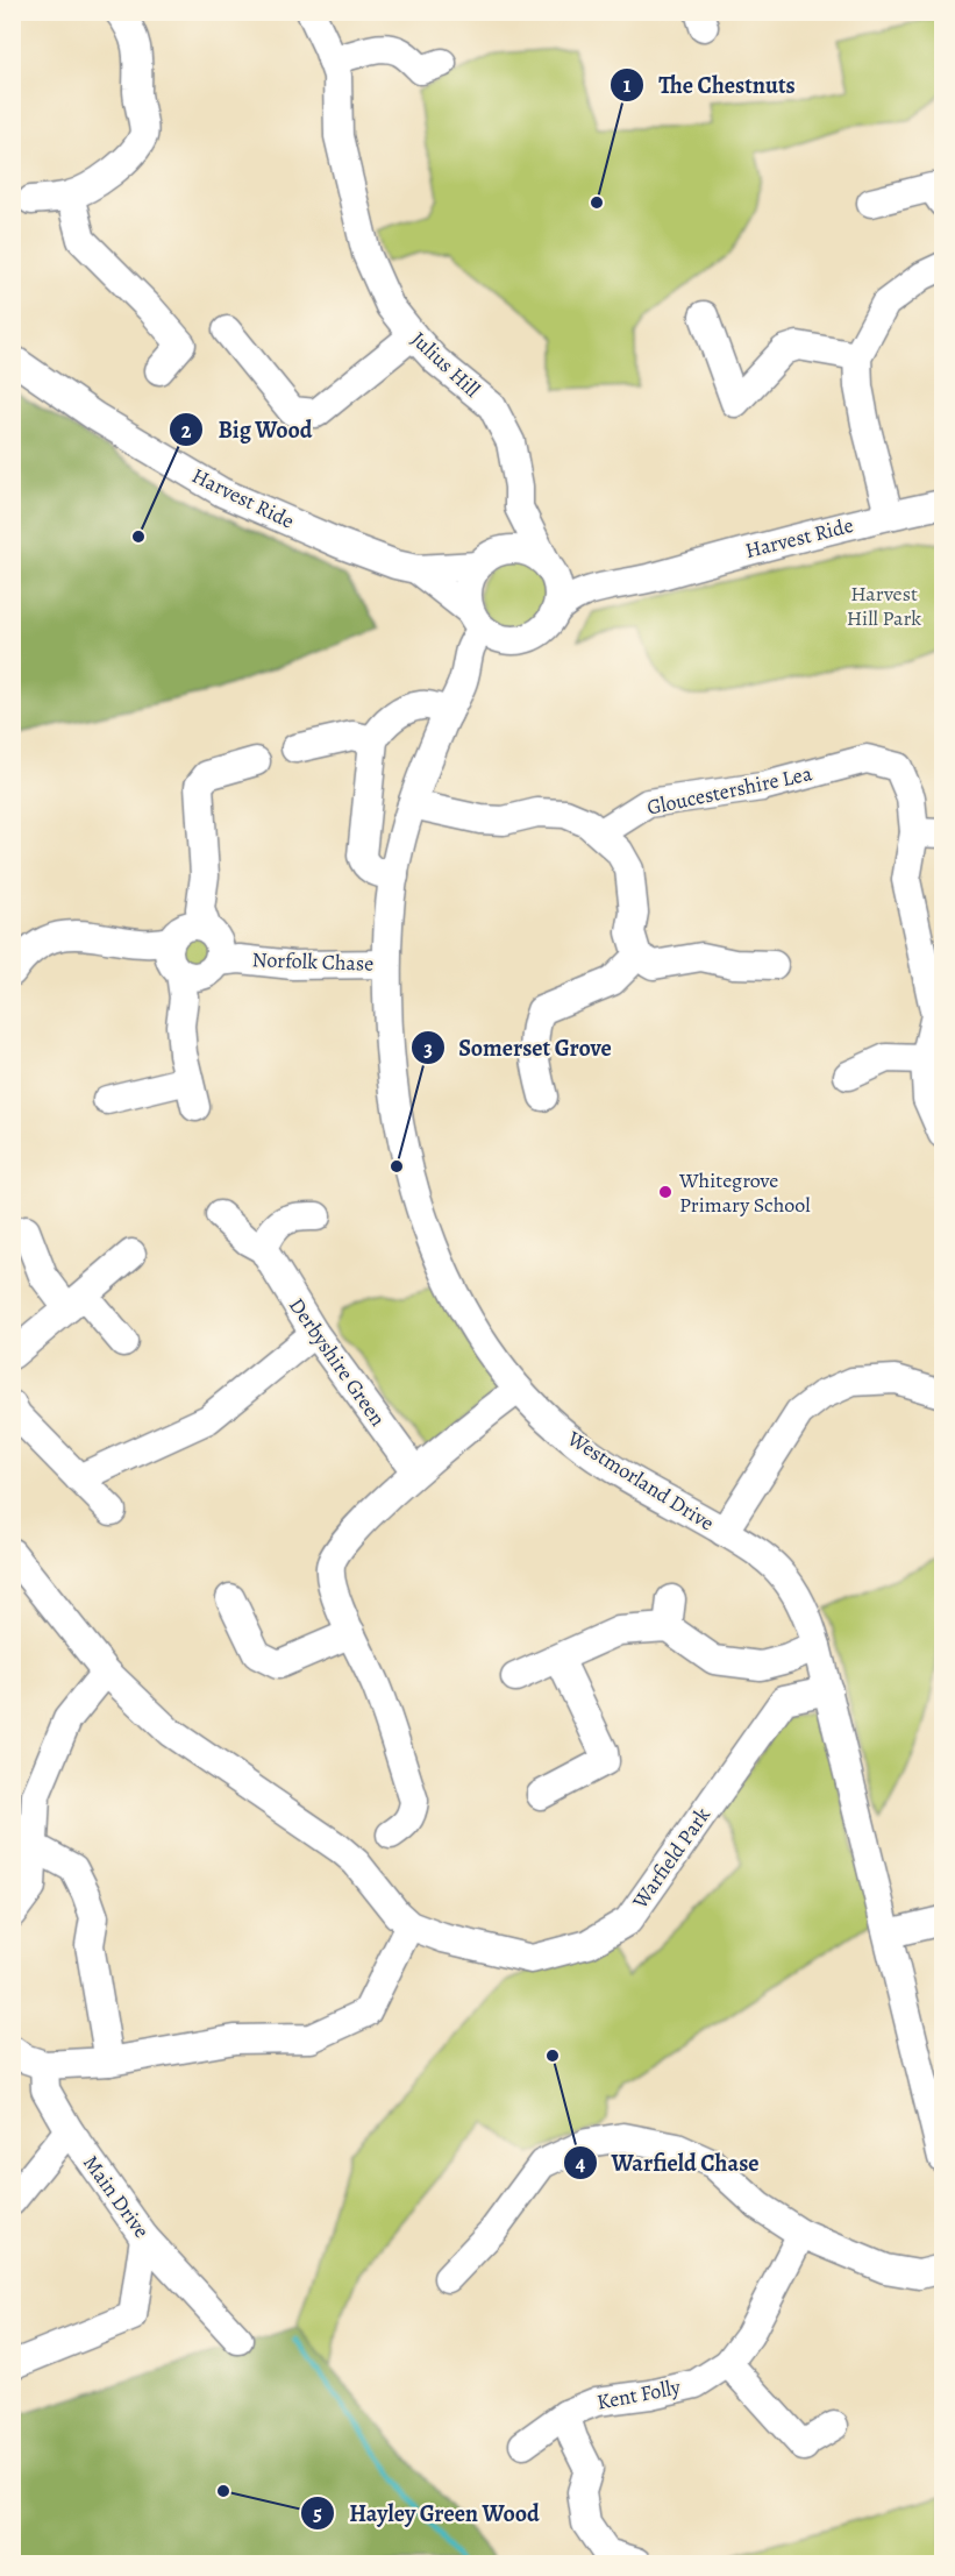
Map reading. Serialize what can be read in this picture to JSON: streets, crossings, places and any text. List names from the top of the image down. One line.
{"streets":{"street":["Julius Hill","Harvest Ride","Gloucestershire Lea","Norfolk Chase","Derbyshire Green","Westmorland Drive","Warfield Park","Main Drive","Kent Folly"]},"crossings":[["Julius Hill","Harvest Ride"],["Julius Hill","Westmorland Drive"],["Harvest Ride","Westmorland Drive"],["Norfolk Chase","Westmorland Drive"],["Westmorland Drive","Warfield Park"]],"parks":["Harvest Hill Park"],"places":["The Chestnuts","Big Wood","Somerset Grove","Whitegrove Primary School","Warfield Chase","Hayley Green Wood"]}
